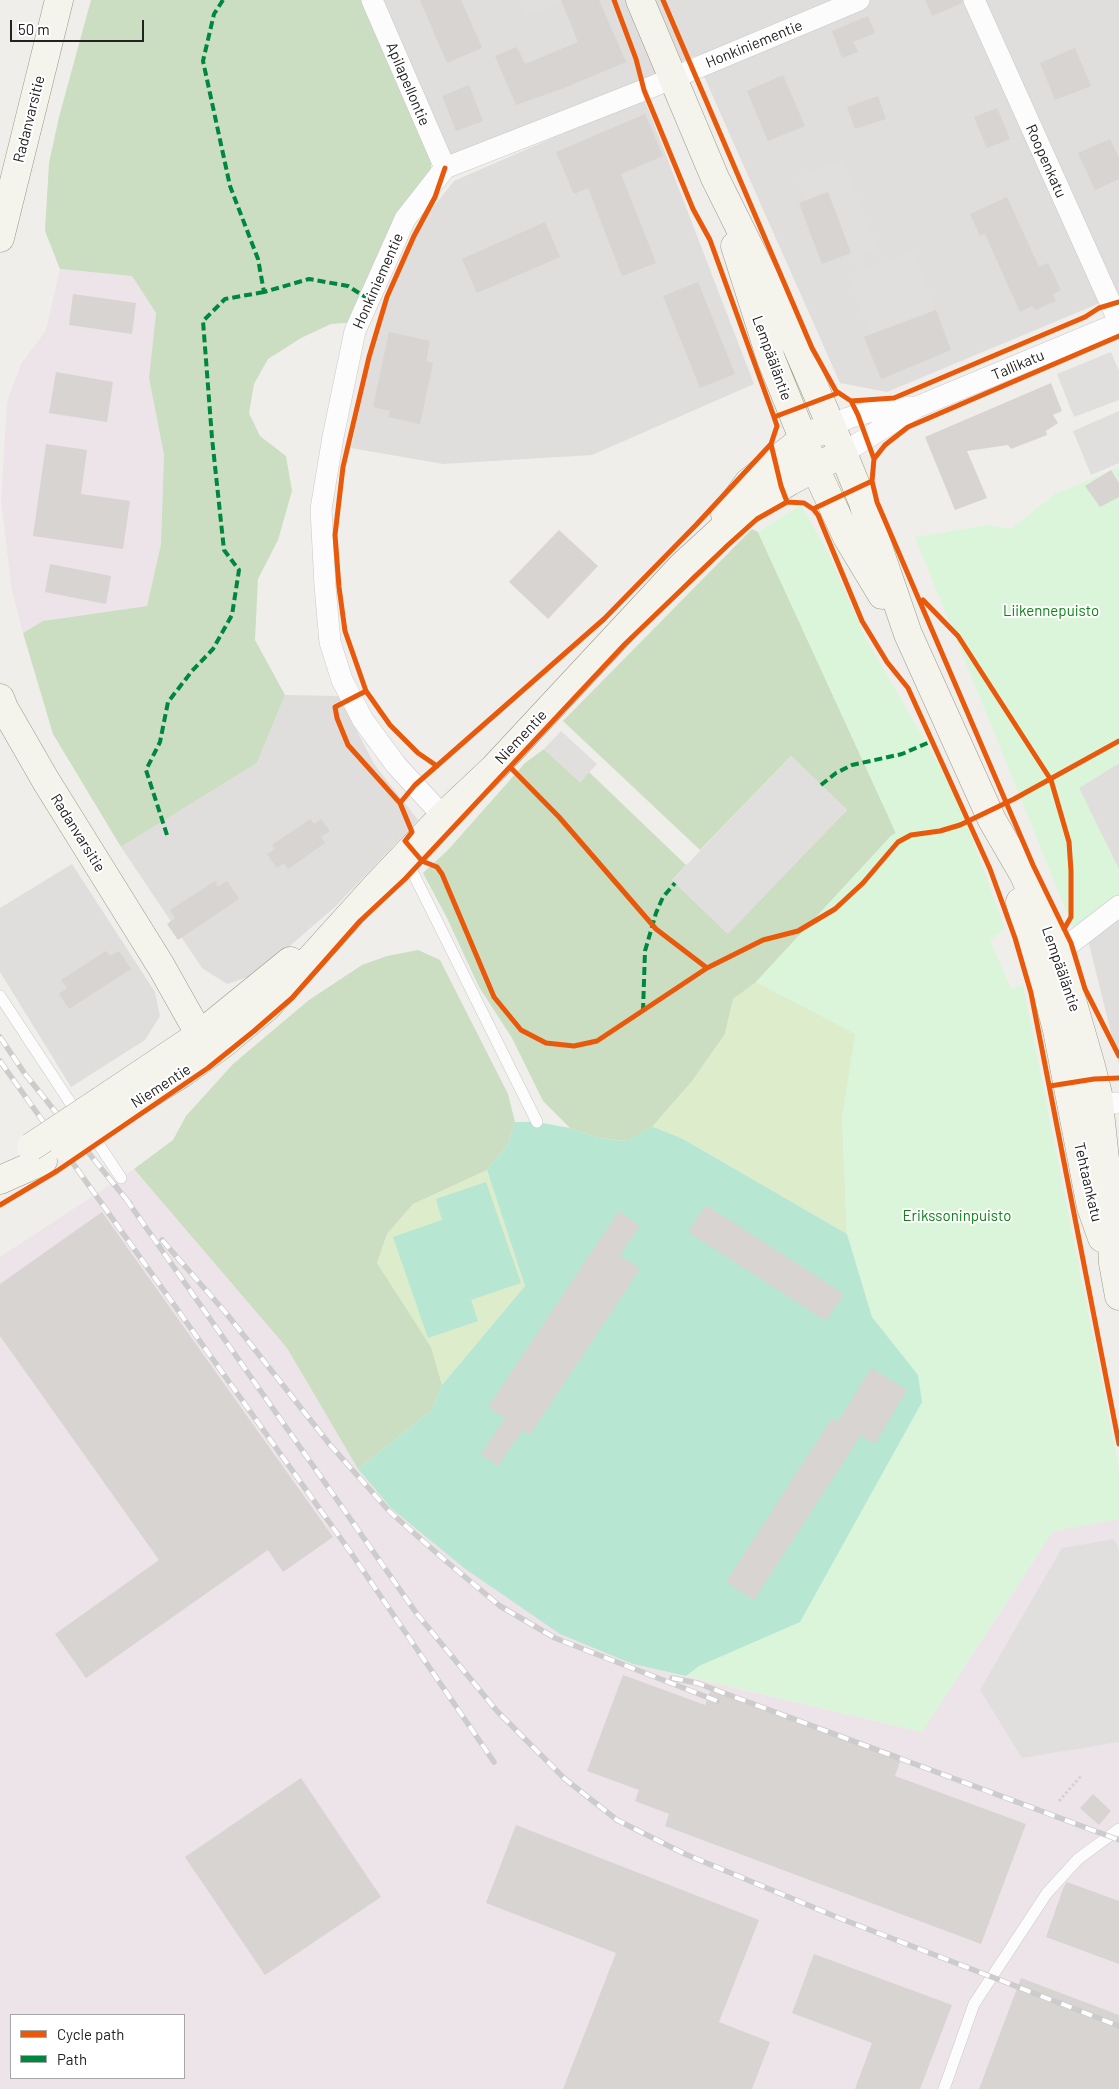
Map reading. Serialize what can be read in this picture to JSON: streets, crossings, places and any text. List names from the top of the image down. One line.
{"streets":{"main road":["Radanvarsitie","Lempääläntie","Niementie","Tehtaankatu"],"street":["Honkiniementie","Apilapellontie","Roopenkatu","Tallikatu"]},"crossings":[["Honkiniementie","Apilapellontie"],["Honkiniementie","Lempääläntie"],["Honkiniementie","Niementie"],["Radanvarsitie","Niementie"],["Roopenkatu","Tallikatu"],["Lempääläntie","Tallikatu"],["Lempääläntie","Niementie"],["Lempääläntie","Tehtaankatu"],["Tallikatu","Niementie"]],"parks":["Liikennepuisto","Erikssoninpuisto"],"legend":["Cycle path","Path"],"scale_bar":"50 m"}
